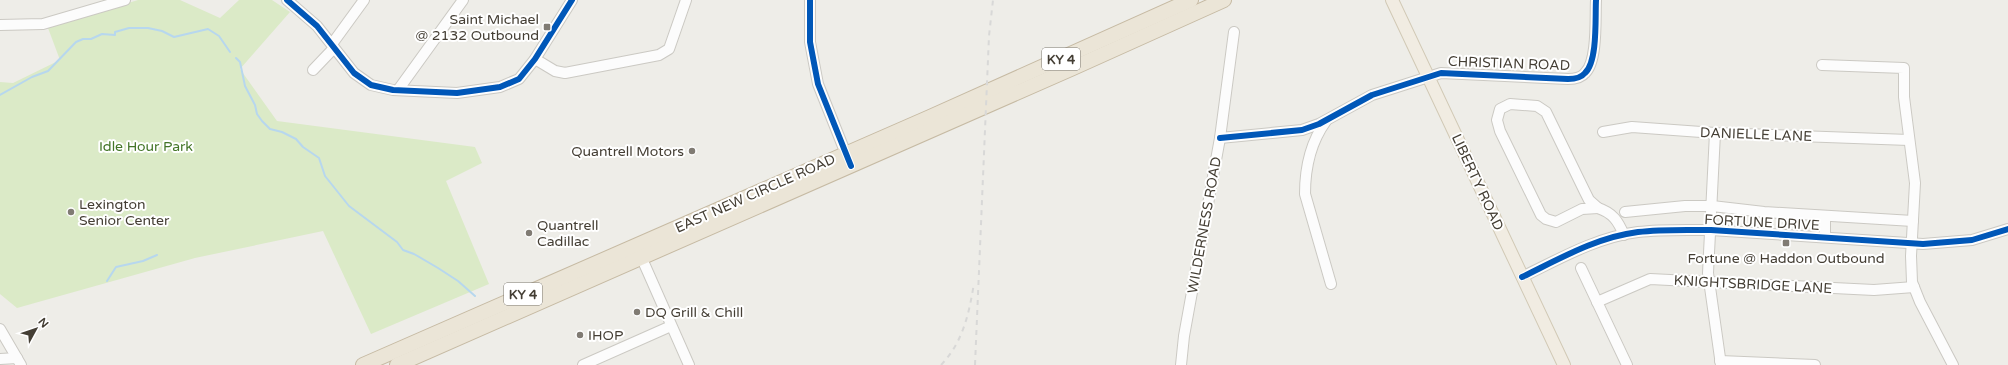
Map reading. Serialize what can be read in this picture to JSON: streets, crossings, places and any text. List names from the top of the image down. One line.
{"streets":{"highway":["KY 4","EAST NEW CIRCLE ROAD"],"main road":["LIBERTY ROAD"],"street":["CHRISTIAN ROAD","DANIELLE LANE","FORTUNE DRIVE","WILDERNESS ROAD","KNIGHTSBRIDGE LANE"]},"crossings":[["CHRISTIAN ROAD","LIBERTY ROAD"],["CHRISTIAN ROAD","WILDERNESS ROAD"],["LIBERTY ROAD","FORTUNE DRIVE"],["LIBERTY ROAD","WILDERNESS ROAD"]],"parks":["Idle Hour Park"],"places":{"transit":["Saint Michael @ 2132 Outbound","Fortune @ Haddon Outbound"],"other":["Quantrell Motors","Lexington Senior Center","Quantrell Cadillac","DQ Grill & Chill","IHOP"]},"north":"top right"}
